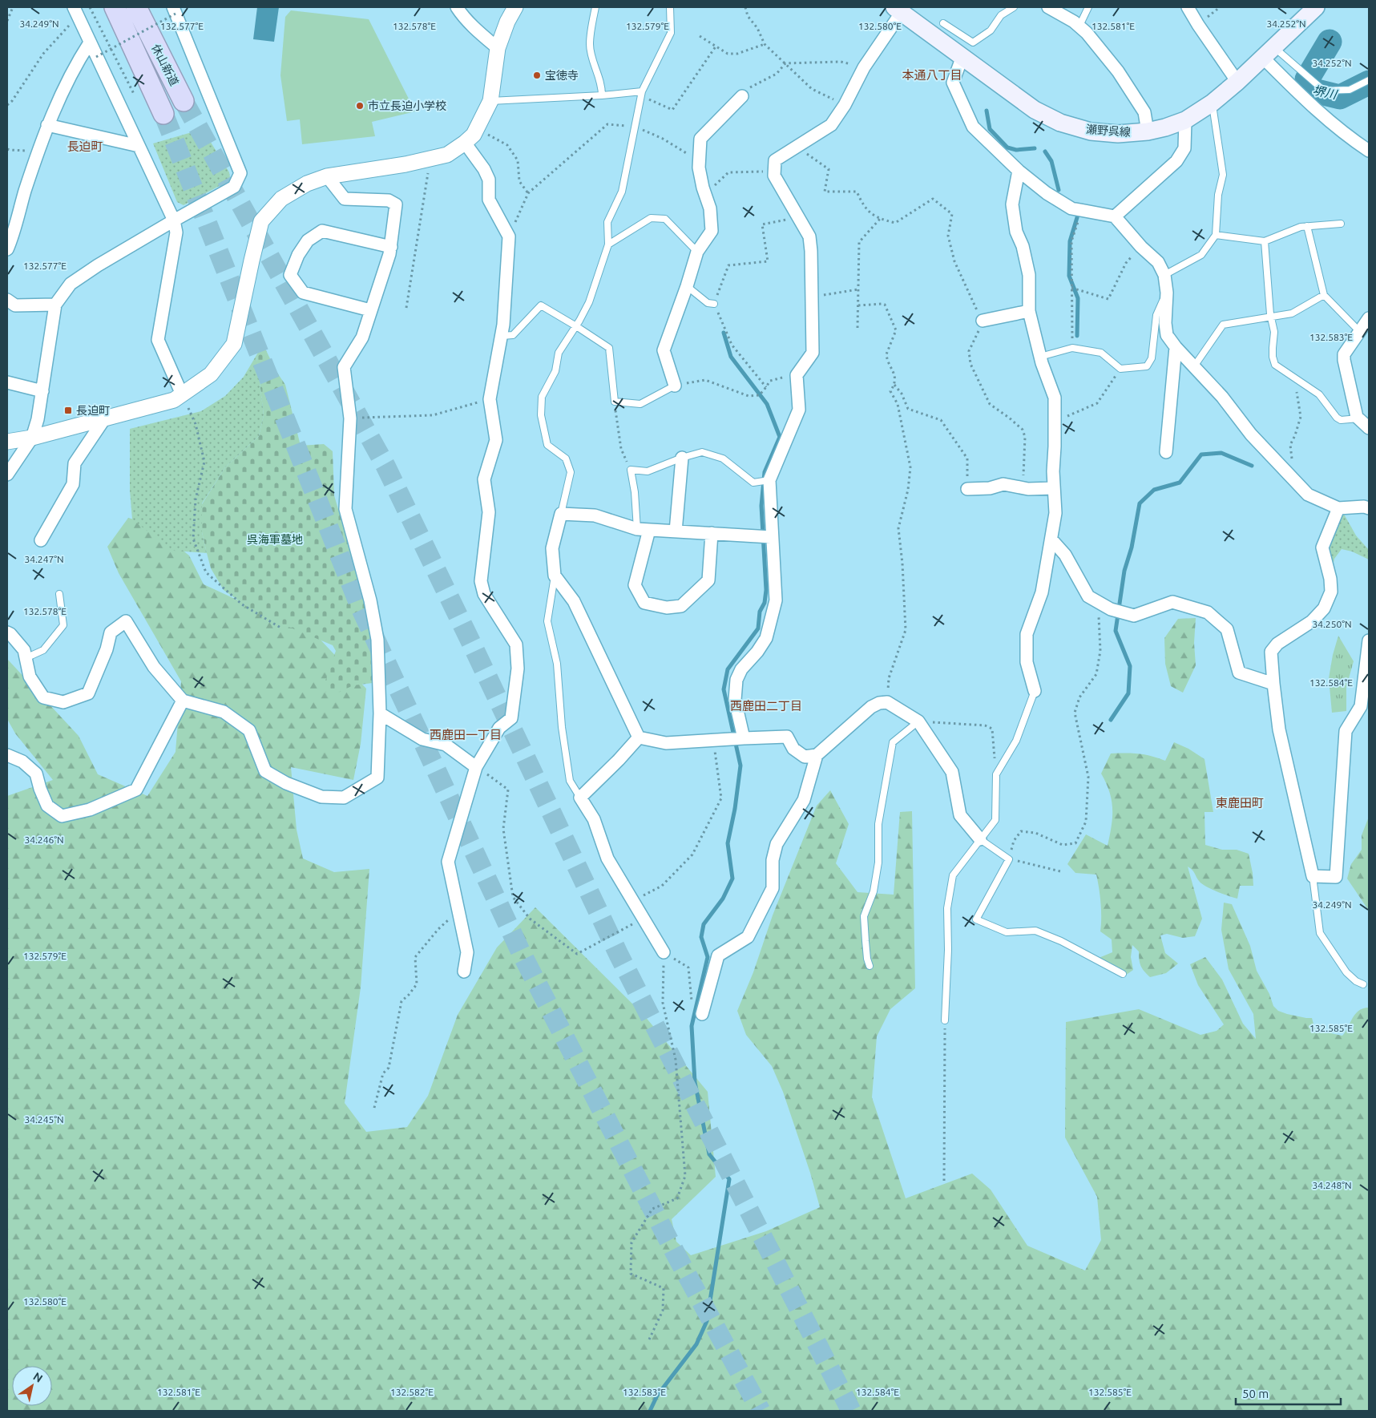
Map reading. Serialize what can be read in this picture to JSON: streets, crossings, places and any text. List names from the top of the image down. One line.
{"streets":{"highway":["休山新道"],"main road":["瀬野呉線"]},"districts":["本通八丁目","長迫町","西鹿田二丁目","西鹿田一丁目","東鹿田町"],"water":["堺川"],"parks":["呉海軍墓地"],"places":{"other":["宝徳寺","市立長迫小学校"],"transit":["長迫町"]},"scale_bar":"50 m","north":"top right","coordinates":["34.249°N","34.252°N","132.578°E","132.579°E","132.580°E","132.581°E","132.577°E","132.583°E","34.247°N","34.250°N","132.584°E","34.246°N","132.585°E","34.245°N","34.248°N","132.582°E"]}
